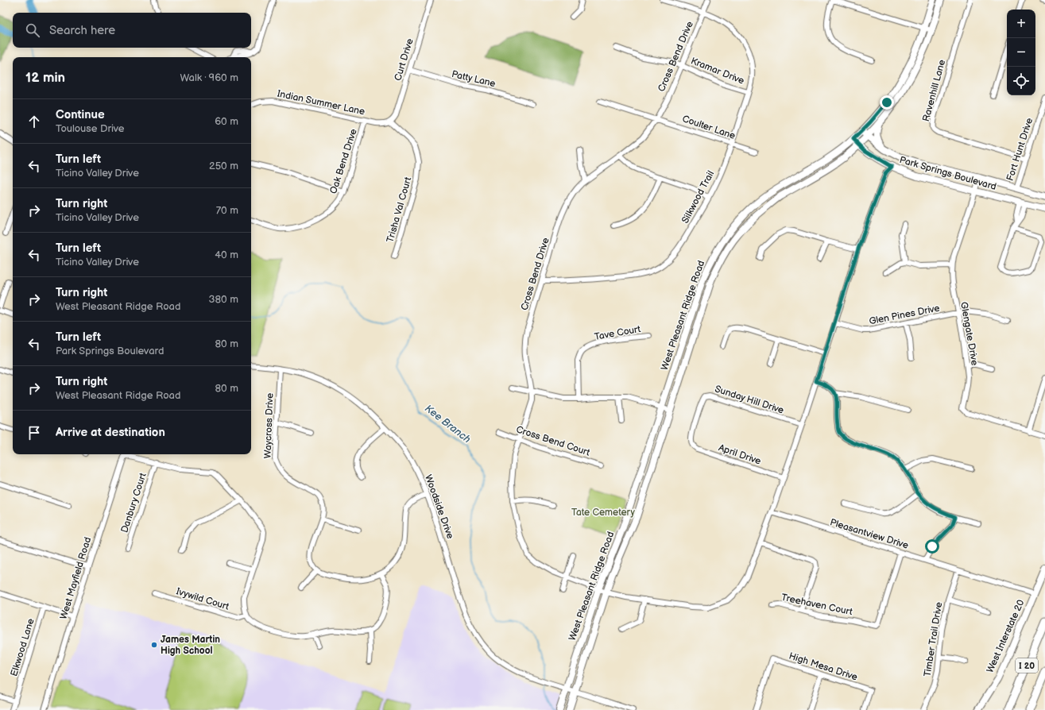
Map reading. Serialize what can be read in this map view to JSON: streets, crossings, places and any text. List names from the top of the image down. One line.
{"streets":{"highway":["I 20"],"main road":["Park Springs Boulevard","West Pleasant Ridge Road","West Interstate 20"],"street":["Cross Bend Drive","Curt Drive","Kramar Drive","Patty Lane","Ravenhill Lane","Indian Summer Lane","Coulter Lane","Fort Hunt Drive","Oak Bend Drive","Silkwood Trail","Trisha Val Court","Glen Pines Drive","Tave Court","Glengate Drive","Sunday Hill Drive","Waycross Drive","Cross Bend Court","April Drive","Danbury Court","Woodside Drive","Pleasantview Drive","West Mayfield Road","Ivywild Court","Treehaven Court","Timber Trail Drive","Elkwood Lane","High Mesa Drive"]},"crossings":[["Cross Bend Drive","Kramar Drive"],["Cross Bend Drive","Coulter Lane"],["Cross Bend Drive","Silkwood Trail"],["Cross Bend Drive","West Pleasant Ridge Road"],["Cross Bend Drive","Cross Bend Court"],["Curt Drive","Patty Lane"],["Curt Drive","Indian Summer Lane"],["Curt Drive","Trisha Val Court"],["Kramar Drive","Silkwood Trail"],["Ravenhill Lane","Fort Hunt Drive"],["Indian Summer Lane","Oak Bend Drive"],["Indian Summer Lane","Trisha Val Court"],["Coulter Lane","Silkwood Trail"],["Fort Hunt Drive","Park Springs Boulevard"],["Park Springs Boulevard","West Pleasant Ridge Road"],["Park Springs Boulevard","Glengate Drive"],["Glen Pines Drive","West Pleasant Ridge Road"],["Glen Pines Drive","Glengate Drive"],["West Pleasant Ridge Road","Sunday Hill Drive"],["West Pleasant Ridge Road","April Drive"],["West Pleasant Ridge Road","Woodside Drive"],["West Pleasant Ridge Road","Pleasantview Drive"],["Sunday Hill Drive","April Drive"],["Waycross Drive","Woodside Drive"],["Pleasantview Drive","Treehaven Court"],["Pleasantview Drive","West Interstate 20"],["Pleasantview Drive","Timber Trail Drive"]],"water":["Kee Branch"],"parks":["Tate Cemetery"],"places":["James Martin High School"],"page":{"map_buttons":["+","−"],"search":"Search here","heading":["12 min","Walk · 960 m"],"list":[["Continue","Toulouse Drive","60 m"],["Turn left","Ticino Valley Drive","250 m"],["Turn right","Ticino Valley Drive","70 m"],["Turn left","Ticino Valley Drive","40 m"],["Turn right","West Pleasant Ridge Road","380 m"],["Turn left","Park Springs Boulevard","80 m"],["Turn right","West Pleasant Ridge Road","80 m"],"Arrive at destination"]}}
